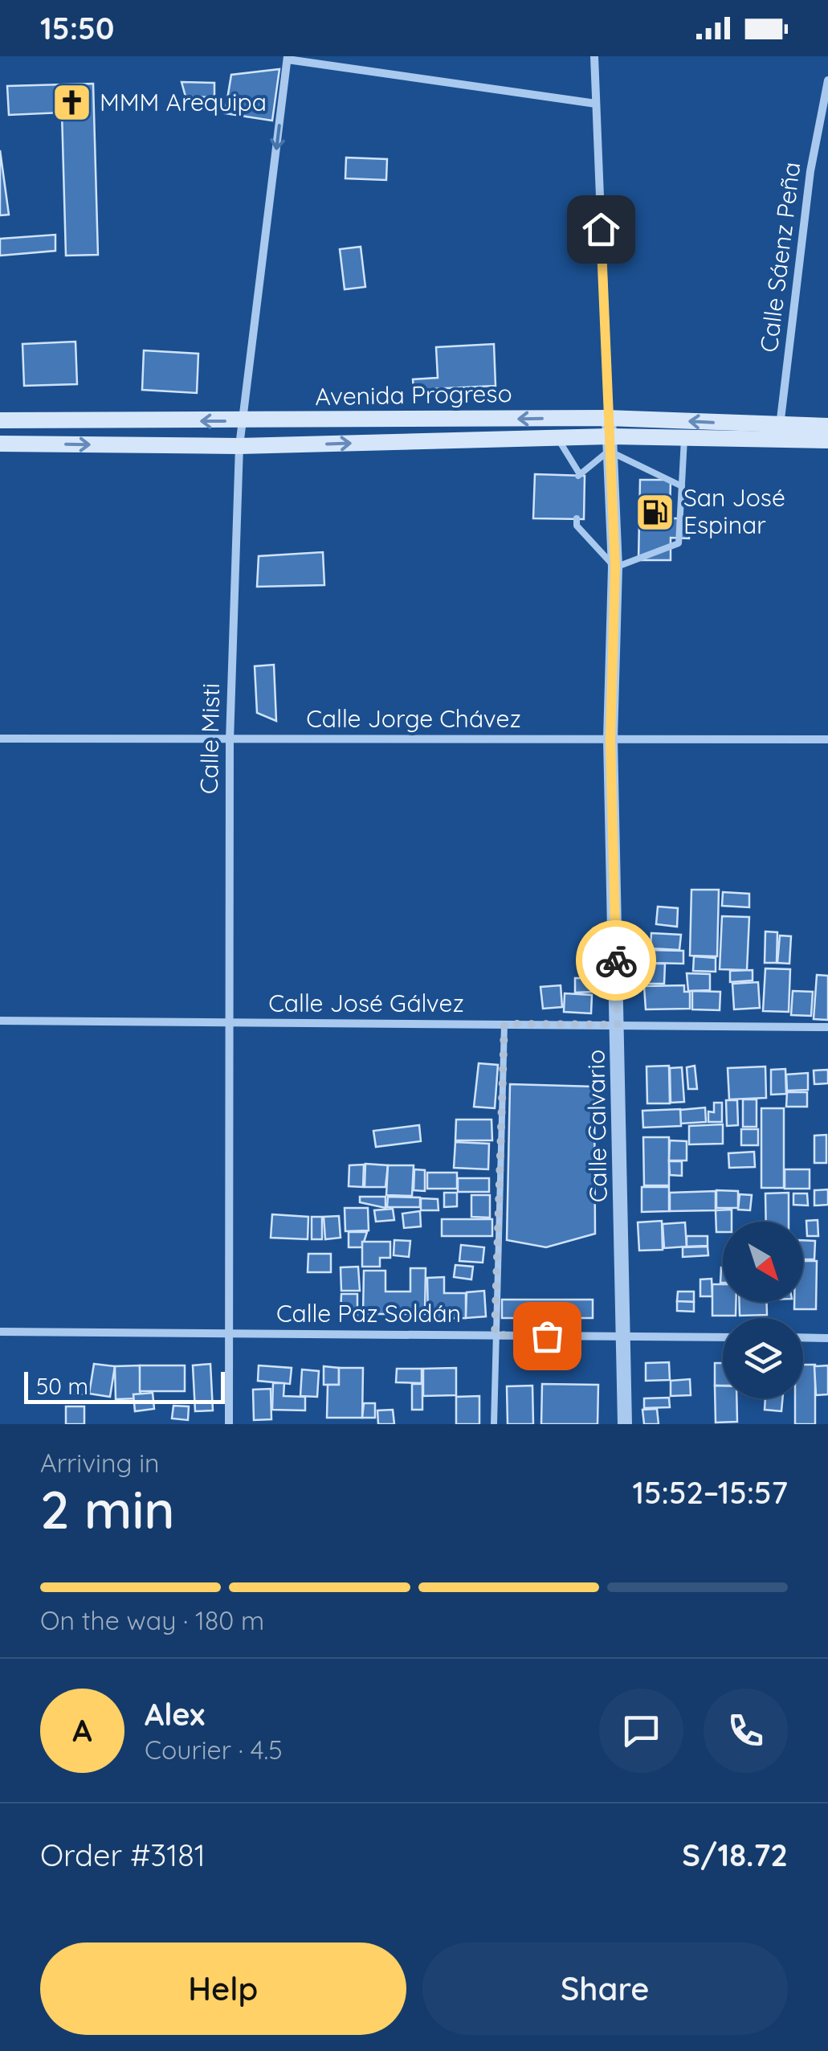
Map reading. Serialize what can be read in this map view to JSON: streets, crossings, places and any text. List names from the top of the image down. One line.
{"streets":{"main road":["Avenida Progreso"],"street":["Calle Sáenz Peña","Calle Jorge Chávez","Calle Misti","Calle José Gálvez","Calle Calvario","Calle Paz Soldán"]},"crossings":[["Calle Sáenz Peña","Avenida Progreso"],["Avenida Progreso","Calle Misti"],["Avenida Progreso","Calle Calvario"],["Calle Jorge Chávez","Calle Misti"],["Calle Jorge Chávez","Calle Calvario"],["Calle Misti","Calle José Gálvez"],["Calle Misti","Calle Paz Soldán"],["Calle José Gálvez","Calle Calvario"],["Calle Calvario","Calle Paz Soldán"]],"places":{"church":["MMM Arequipa"],"fuel station":["San José Espinar"]},"scale_bar":"50 m","north":"bottom right","page":{"status":"15:50","scale":"50 m","heading":["2 min","Arriving in","15:52–15:57"],"panel":["Alex","Courier · 4.5","Order #3181","S/18.72"],"bar":"On the way · 180 m","round":"A","buttons":["Help","Share"]}}
